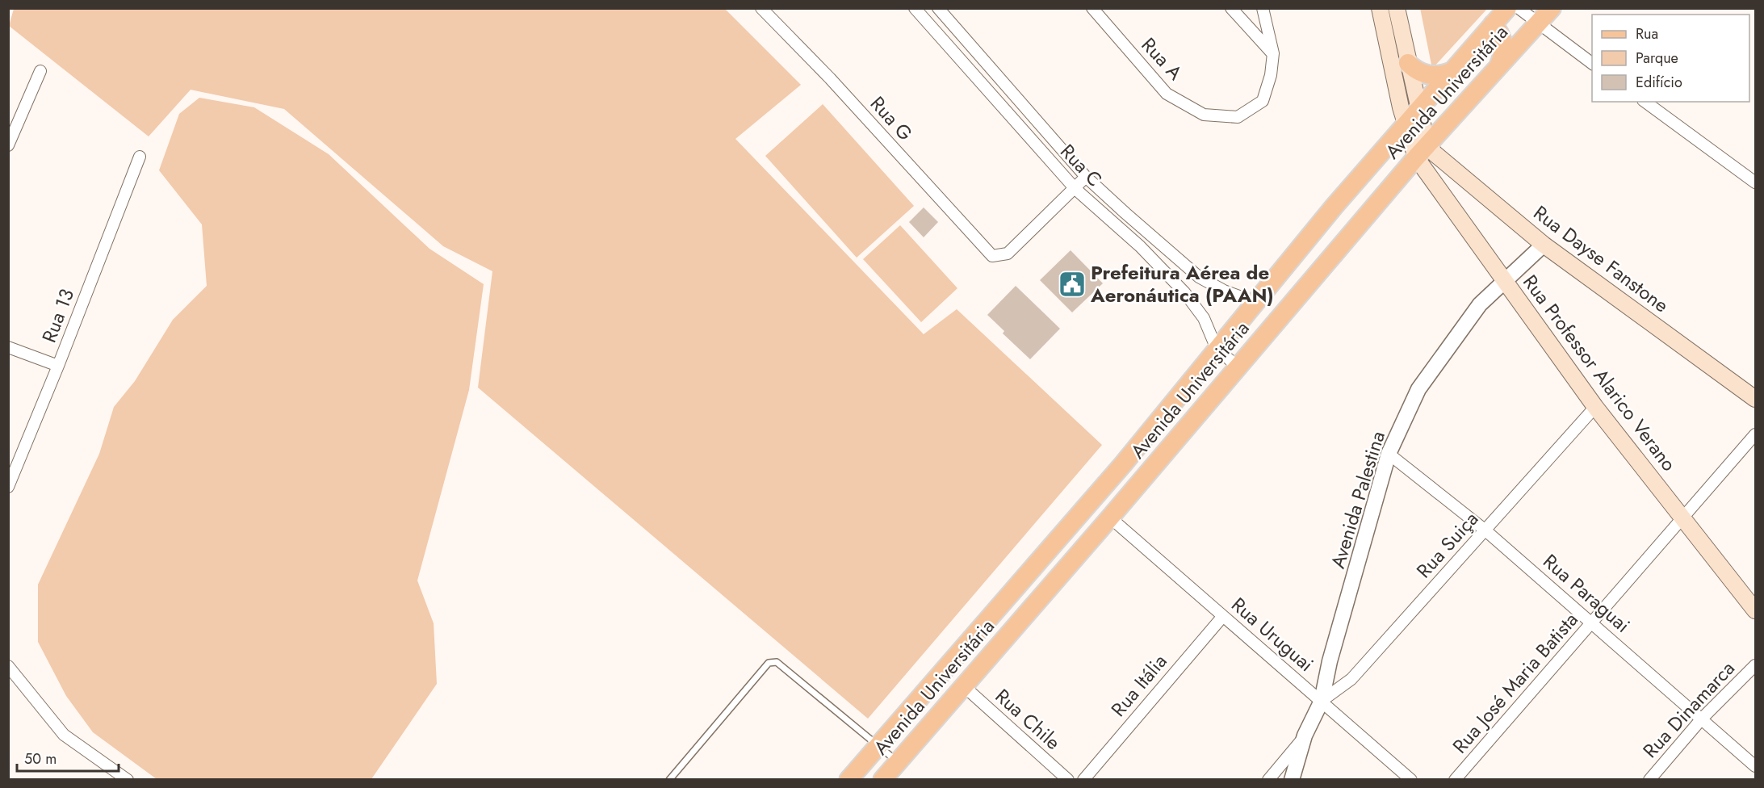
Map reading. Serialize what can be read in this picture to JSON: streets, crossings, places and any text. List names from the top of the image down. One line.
{"streets":{"main road":["Avenida Universitária","Rua Dayse Fanstone","Rua Professor Alarico Verano"],"street":["Rua A","Rua G","Rua C","Rua 13","Avenida Palestina","Rua Suiça","Rua Paraguai","Rua Uruguai","Rua José Maria Batista","Rua Itália","Rua Dinamarca","Rua Chile"]},"crossings":[["Avenida Universitária","Rua C"],["Avenida Universitária","Rua Dayse Fanstone"],["Avenida Universitária","Rua Professor Alarico Verano"],["Avenida Universitária","Rua Uruguai"],["Avenida Universitária","Rua Chile"],["Rua G","Rua C"],["Rua Dayse Fanstone","Rua Professor Alarico Verano"],["Rua Dayse Fanstone","Avenida Palestina"],["Rua Professor Alarico Verano","Avenida Palestina"],["Rua Professor Alarico Verano","Rua Suiça"],["Rua Professor Alarico Verano","Rua José Maria Batista"],["Avenida Palestina","Rua Suiça"],["Avenida Palestina","Rua Paraguai"],["Avenida Palestina","Rua Uruguai"],["Rua Suiça","Rua Paraguai"],["Rua Suiça","Rua Uruguai"],["Rua Paraguai","Rua José Maria Batista"],["Rua Paraguai","Rua Dinamarca"],["Rua Uruguai","Rua Itália"]],"places":{"public building":["Prefeitura Aérea de Aeronáutica (PAAN)"]},"legend":["Rua","Parque","Edifício"],"scale_bar":"50 m"}
